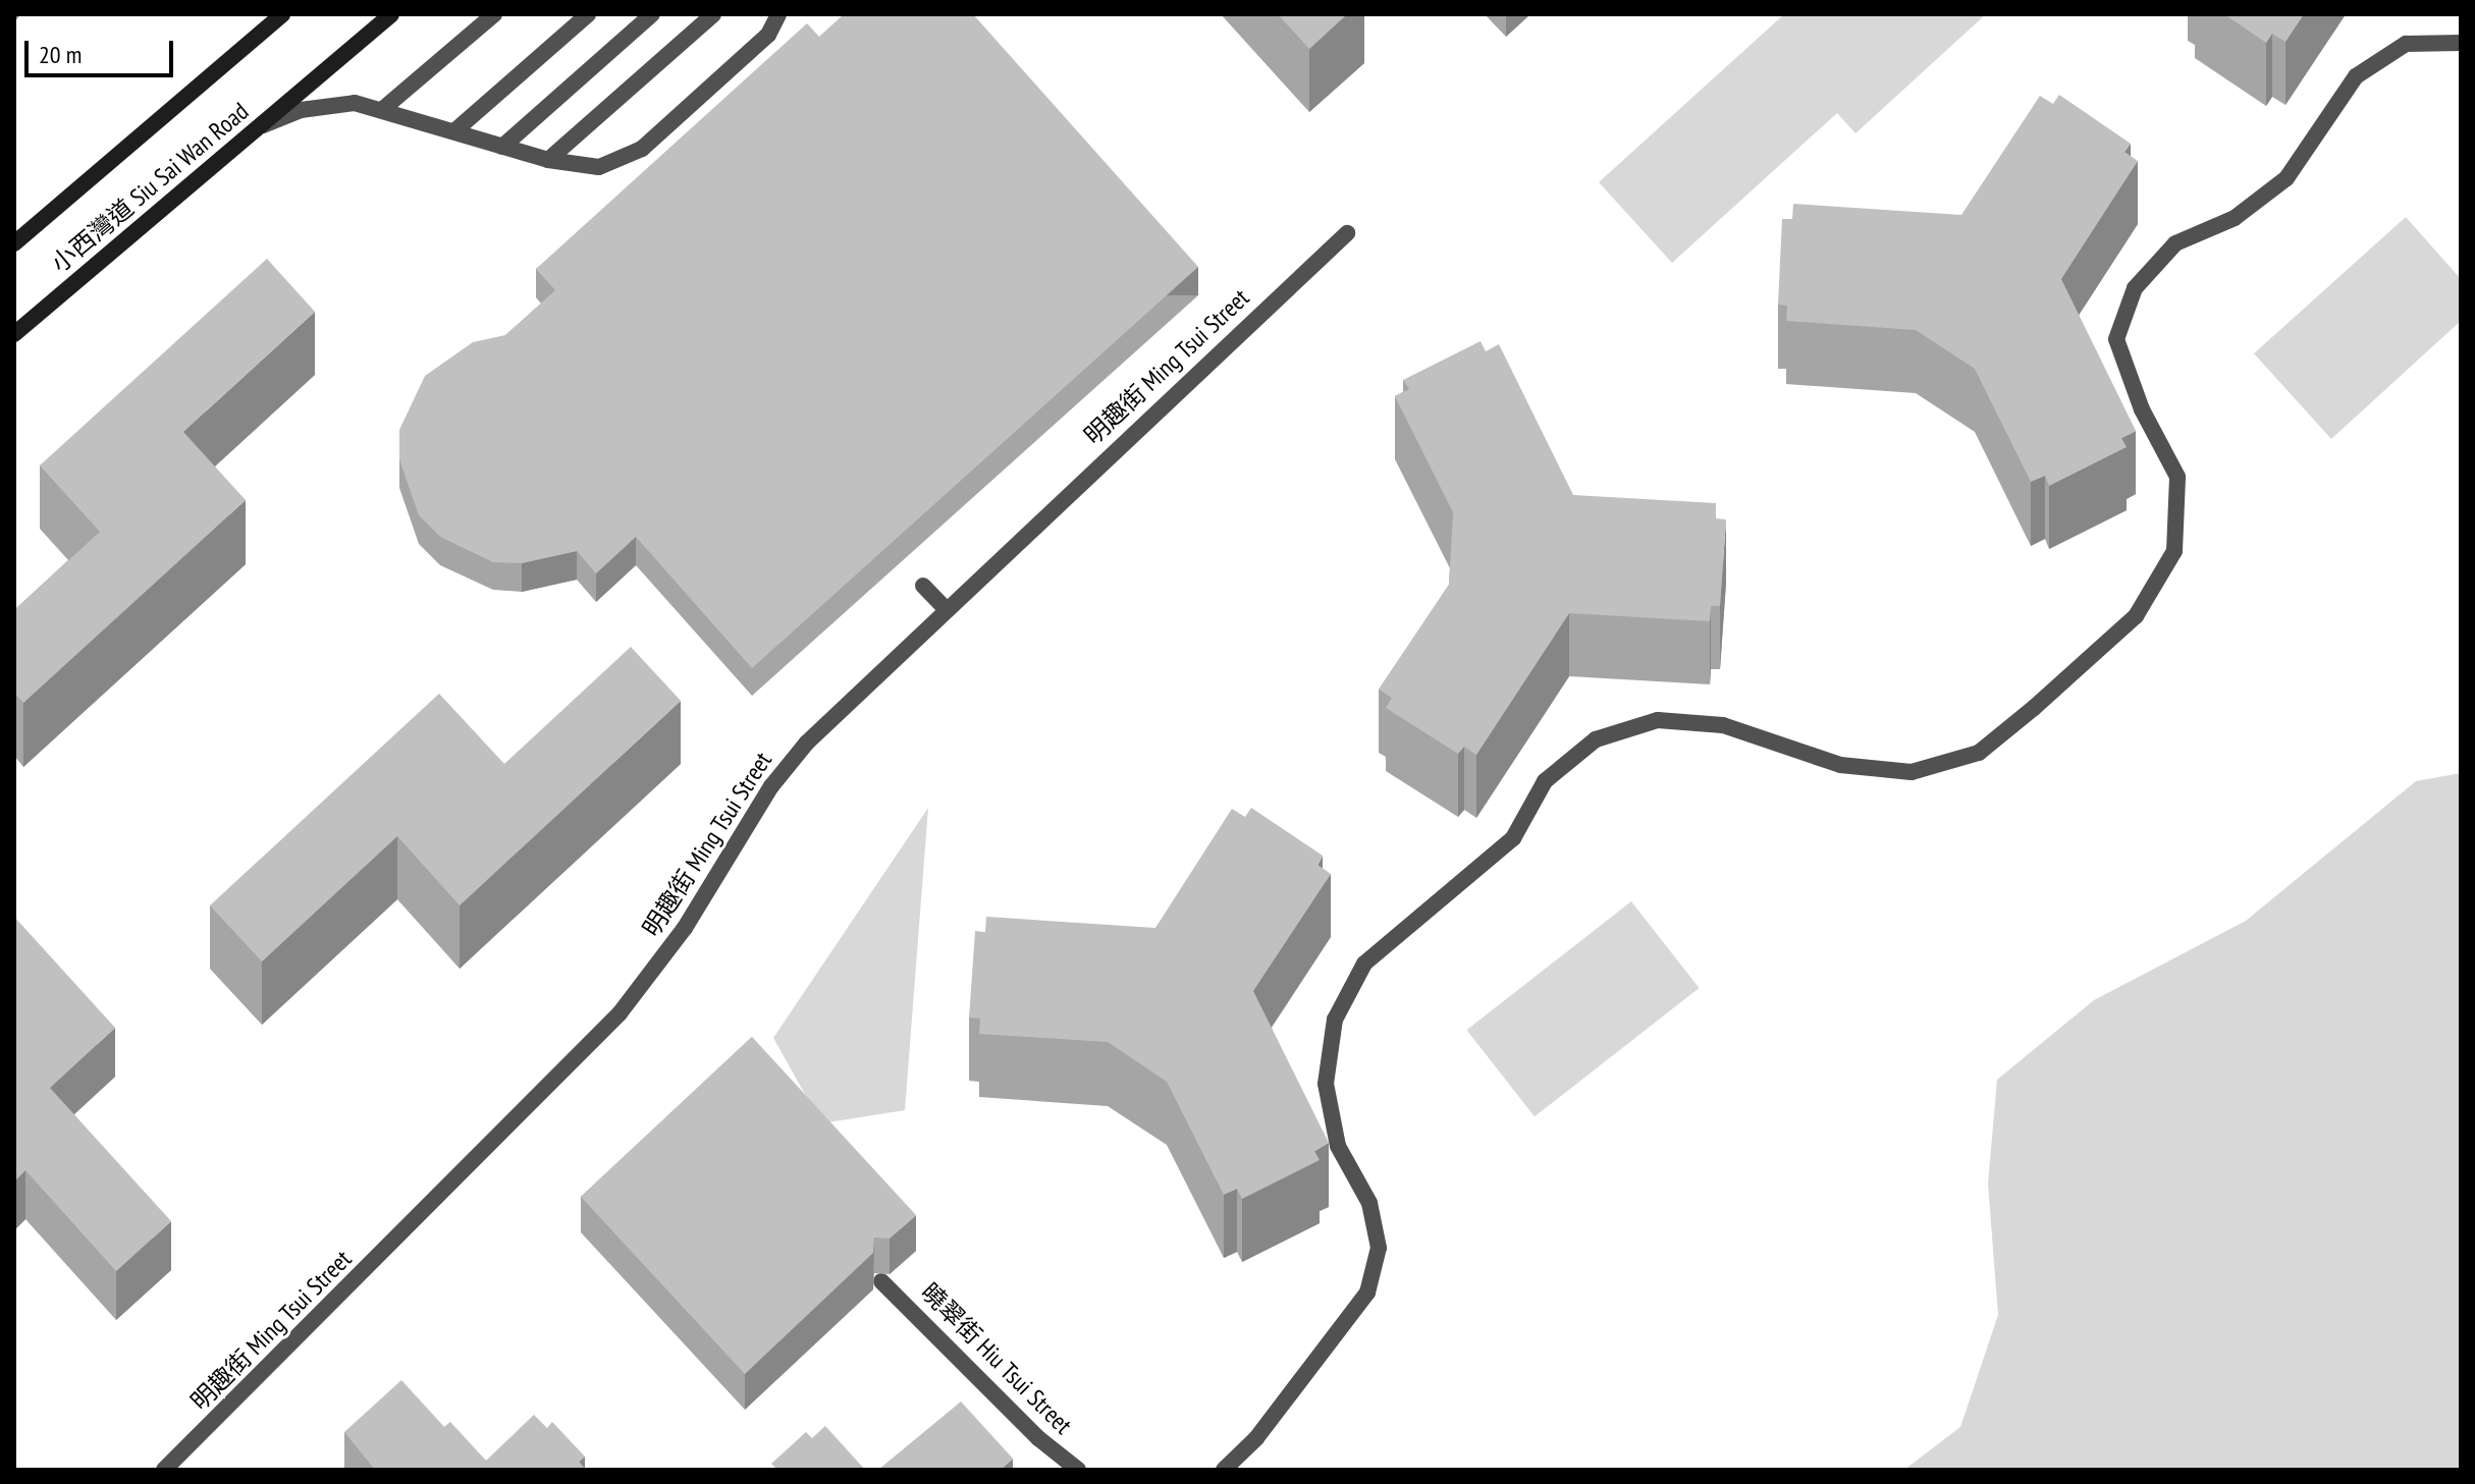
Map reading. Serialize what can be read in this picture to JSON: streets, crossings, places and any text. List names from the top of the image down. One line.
{"streets":{"main road":["小西灣道 Siu Sai Wan Road"],"lane":["明趣街 Ming Tsui Street","曉翠街 Hiu Tsui Street"]},"scale_bar":"20 m"}
